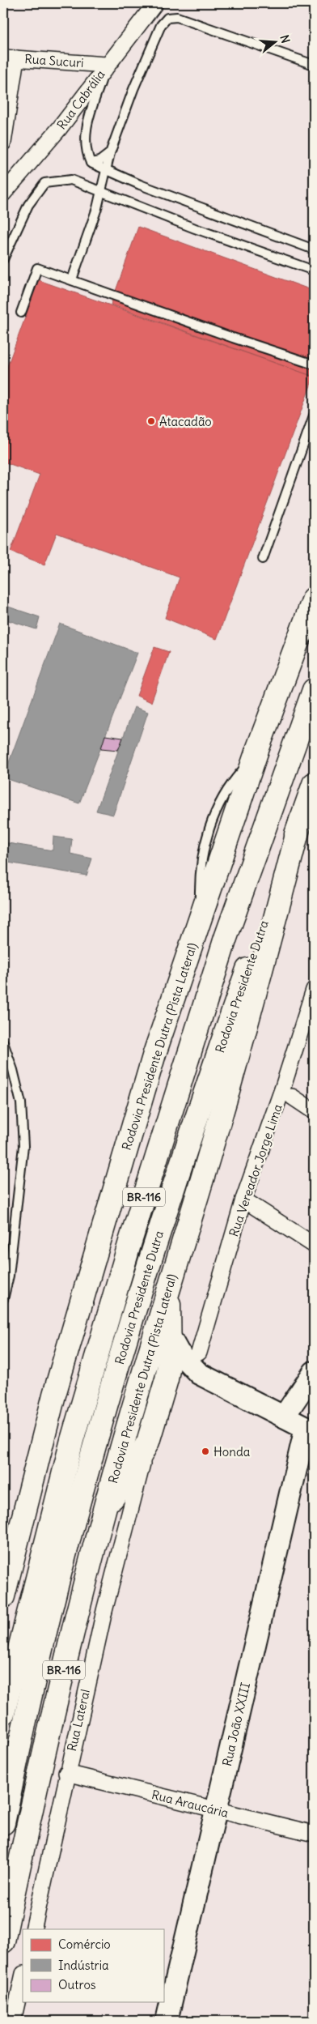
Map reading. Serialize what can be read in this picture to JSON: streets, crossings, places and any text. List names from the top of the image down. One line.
{"streets":{"highway":["Rodovia Presidente Dutra","Rodovia Presidente Dutra (Pista Lateral)","BR-116"],"street":["Rua Sucuri","Rua Cabrália","Rua Vereador Jorge Lima","Rua Lateral","Rua João XXIII","Rua Araucária"]},"crossings":[["Rua Sucuri","Rua Cabrália"],["Rodovia Presidente Dutra","Rodovia Presidente Dutra (Pista Lateral)"],["Rua Lateral","Rua Araucária"],["Rua João XXIII","Rua Araucária"]],"places":["Atacadão","Honda"],"legend":["Comércio","Indústria","Outros"],"north":"right"}
